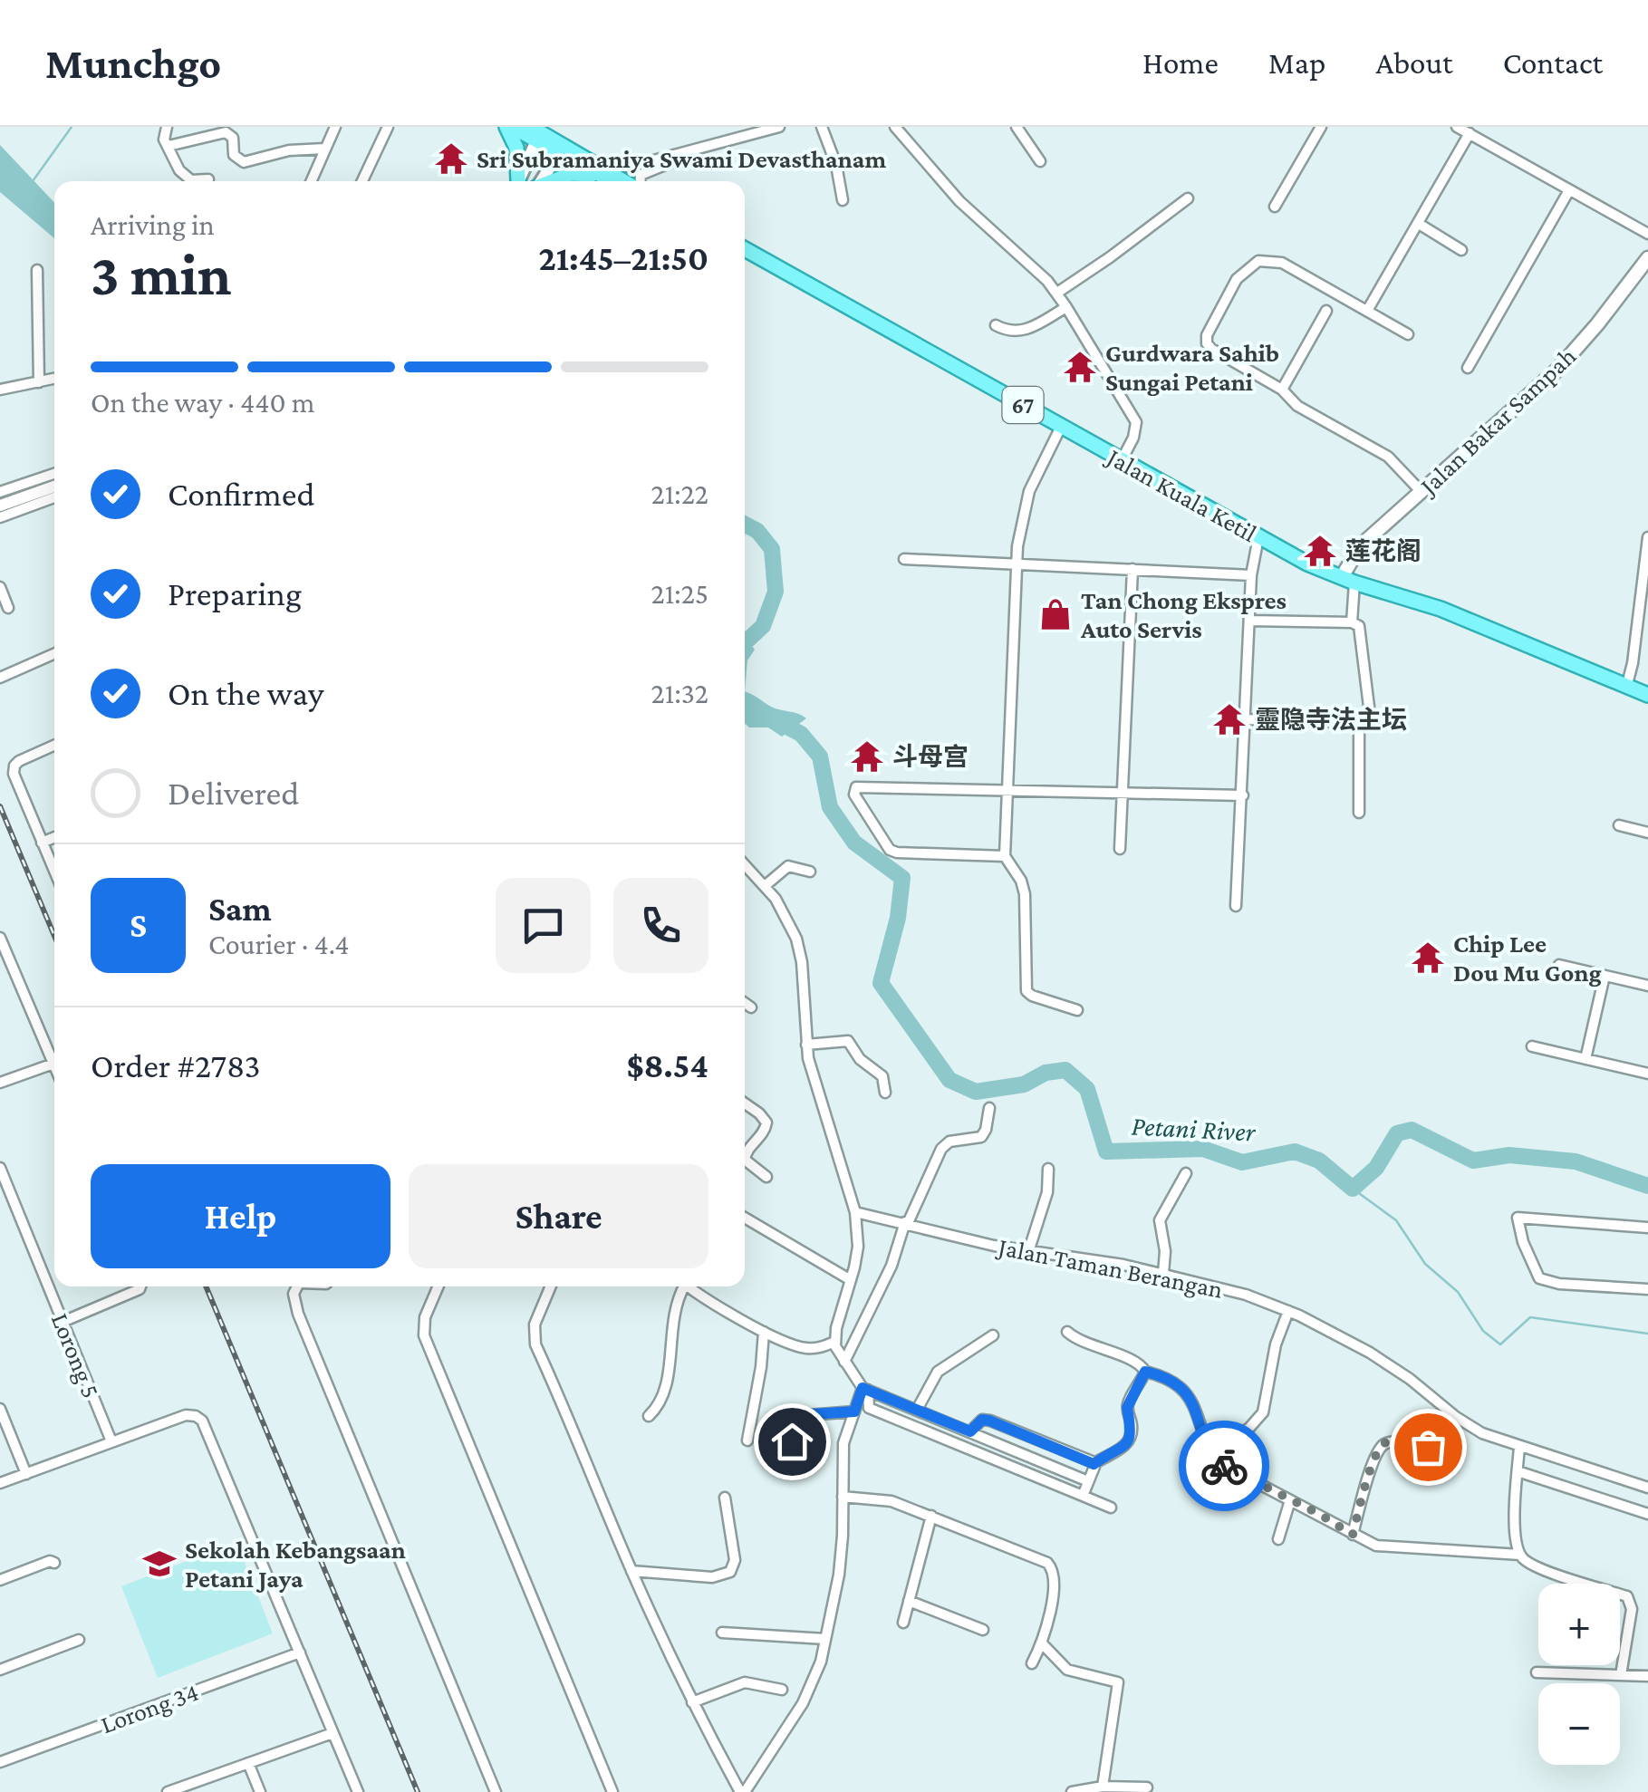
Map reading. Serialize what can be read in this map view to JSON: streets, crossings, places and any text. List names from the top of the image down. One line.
{"streets":{"main road":["67","Jalan Bakar Sampah","Jalan Kuala Ketil"],"street":["Jalan Taman Berangan","Lorong 5","Lorong 34"]},"crossings":[["Jalan Bakar Sampah","Jalan Kuala Ketil"]],"water":["Petani River"],"places":{"temple":["Sri Subramaniya Swami Devasthanam","Gurdwara Sahib Sungai Petani","莲花阁","靈隐寺法主坛","斗母宫","Chip Lee Dou Mu Gong"],"shop":["Tan Chong Ekspres Auto Servis"],"school or university":["Sekolah Kebangsaan Petani Jaya"]},"page":{"header":"Munchgo","nav":["Home","Map","About","Contact"],"heading":["3 min","Arriving in","21:45–21:50"],"panel":["Sam","Courier · 4.4","Order #2783","$8.54"],"bar":"On the way · 440 m","list":[["Confirmed","21:22"],["Preparing","21:25"],["On the way","21:32"],"Delivered"],"round":"S","buttons":["Help","Share"],"map_buttons":["+","−"]}}
